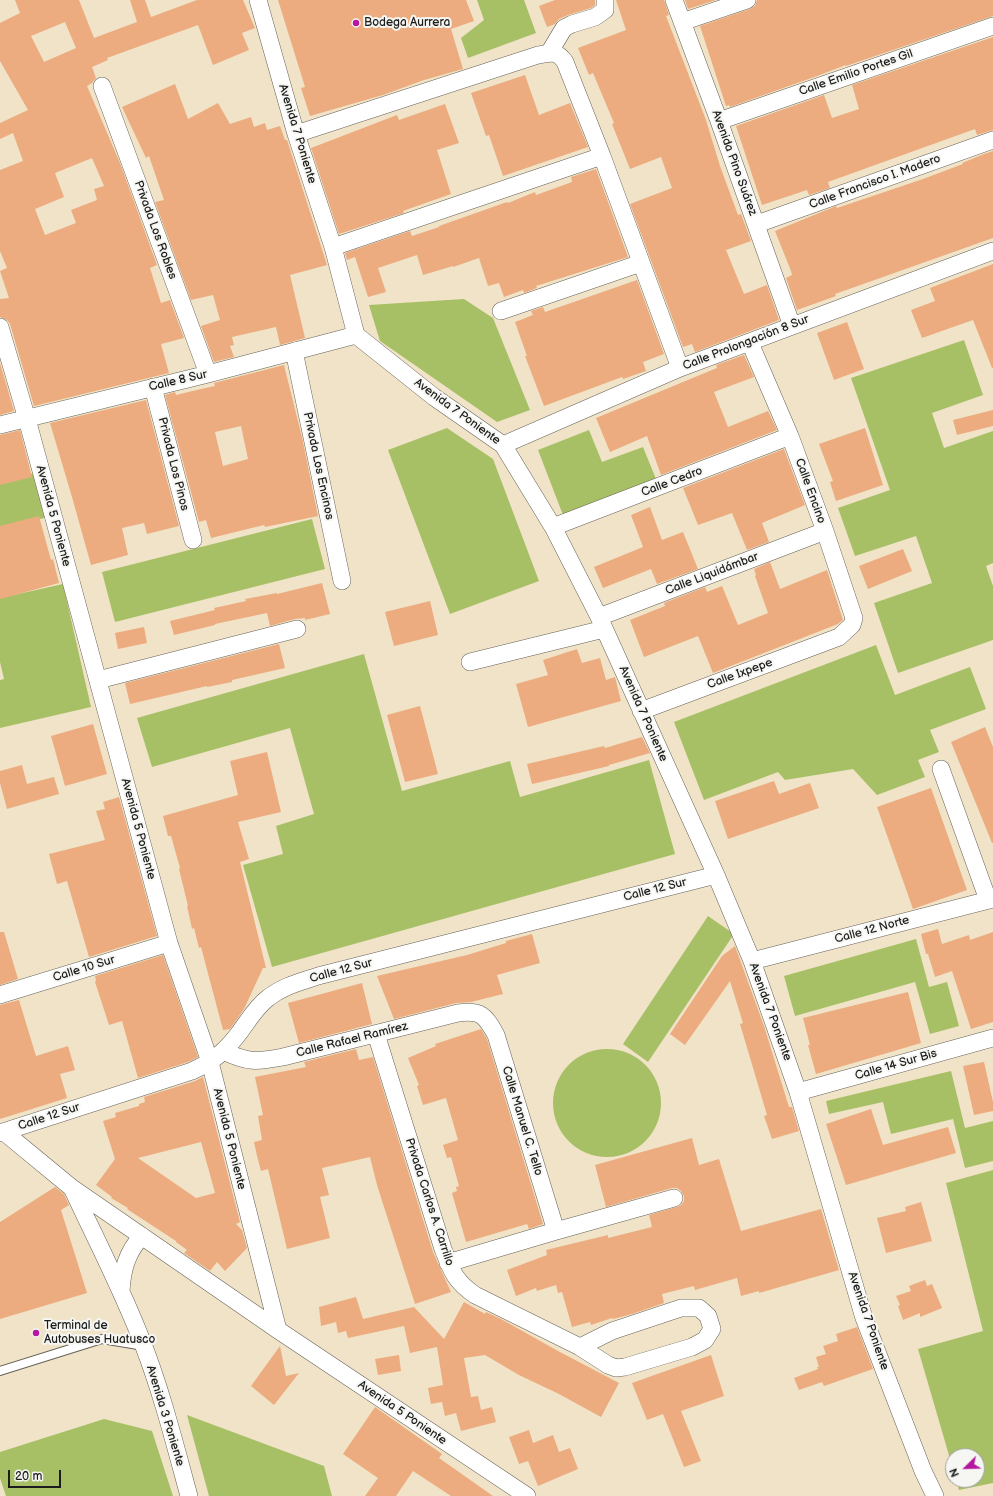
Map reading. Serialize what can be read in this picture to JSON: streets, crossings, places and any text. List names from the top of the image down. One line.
{"streets":{"street":["Calle Emilio Portes Gil","Avenida 7 Poniente","Avenida Pino Suárez","Calle Francisco I. Madero","Privada Los Robles","Calle Prolongación 8 Sur","Calle 8 Sur","Privada Los Pinos","Privada Los Encinos","Calle Cedro","Calle Encino","Avenida 5 Poniente","Calle Liquidámbar","Calle Ixpepe","Calle 12 Sur","Calle 12 Norte","Calle 10 Sur","Calle Rafael Ramírez","Calle 14 Sur Bis","Calle Manuel C. Tello","Privada Carlos A. Carrillo","Avenida 3 Poniente"]},"crossings":[["Calle Emilio Portes Gil","Avenida Pino Suárez"],["Avenida 7 Poniente","Calle Prolongación 8 Sur"],["Avenida 7 Poniente","Calle 8 Sur"],["Avenida 7 Poniente","Calle Cedro"],["Avenida 7 Poniente","Calle Liquidámbar"],["Avenida 7 Poniente","Calle Ixpepe"],["Avenida 7 Poniente","Calle 12 Sur"],["Avenida 7 Poniente","Calle 12 Norte"],["Avenida 7 Poniente","Calle 14 Sur Bis"],["Avenida Pino Suárez","Calle Francisco I. Madero"],["Avenida Pino Suárez","Calle Prolongación 8 Sur"],["Privada Los Robles","Calle 8 Sur"],["Calle Prolongación 8 Sur","Calle Encino"],["Calle 8 Sur","Privada Los Pinos"],["Calle 8 Sur","Privada Los Encinos"],["Calle 8 Sur","Avenida 5 Poniente"],["Calle Cedro","Calle Encino"],["Calle Encino","Calle Liquidámbar"],["Calle Encino","Calle Ixpepe"],["Avenida 5 Poniente","Calle 12 Sur"],["Avenida 5 Poniente","Calle 10 Sur"],["Avenida 5 Poniente","Avenida 3 Poniente"],["Calle 12 Sur","Calle Rafael Ramírez"],["Calle Rafael Ramírez","Calle Manuel C. Tello"],["Calle Rafael Ramírez","Privada Carlos A. Carrillo"]],"places":["Bodega Aurrera","Terminal de Autobuses Huatusco"],"scale_bar":"20 m","north":"bottom left"}
